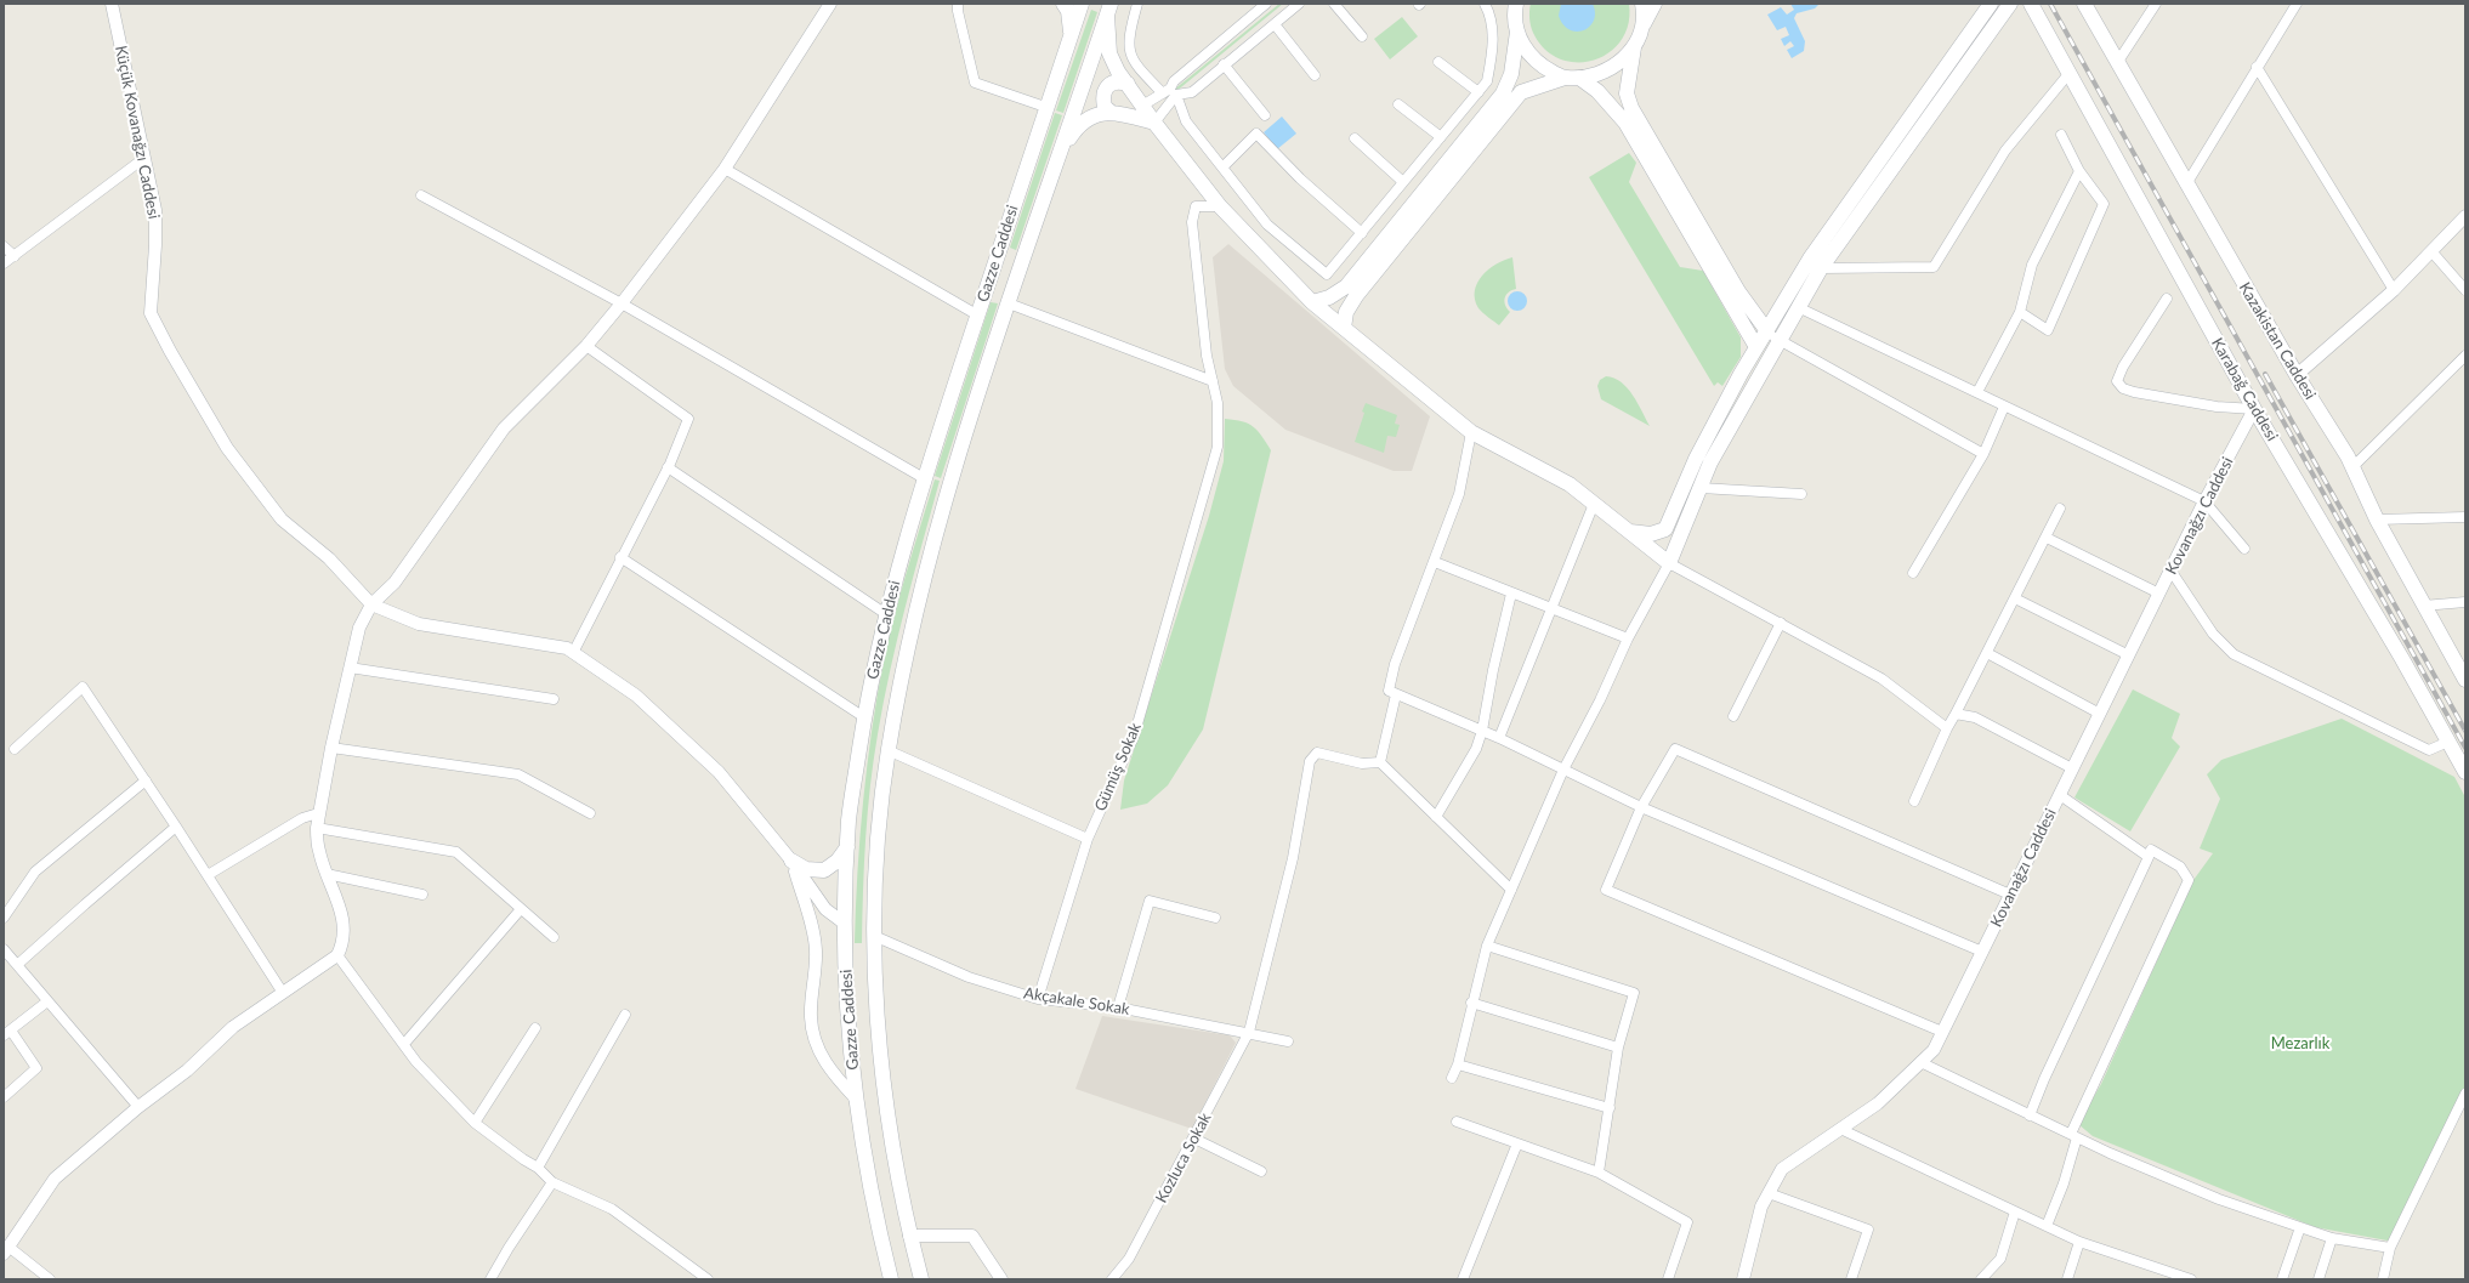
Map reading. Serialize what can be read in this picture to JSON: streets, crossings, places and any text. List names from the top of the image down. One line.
{"streets":{"main road":["Gazze Caddesi","Kazakistan Caddesi","Karabağ Caddesi"],"street":["Küçük Kovanağzı Caddesi","Kovanağzı Caddesi","Gümüş Sokak","Akçakale Sokak","Kozluca Sokak"]},"crossings":[["Küçük Kovanağzı Caddesi","Gazze Caddesi"],["Gazze Caddesi","Akçakale Sokak"],["Karabağ Caddesi","Kovanağzı Caddesi"],["Gümüş Sokak","Akçakale Sokak"],["Akçakale Sokak","Kozluca Sokak"]],"parks":["Mezarlık"]}
